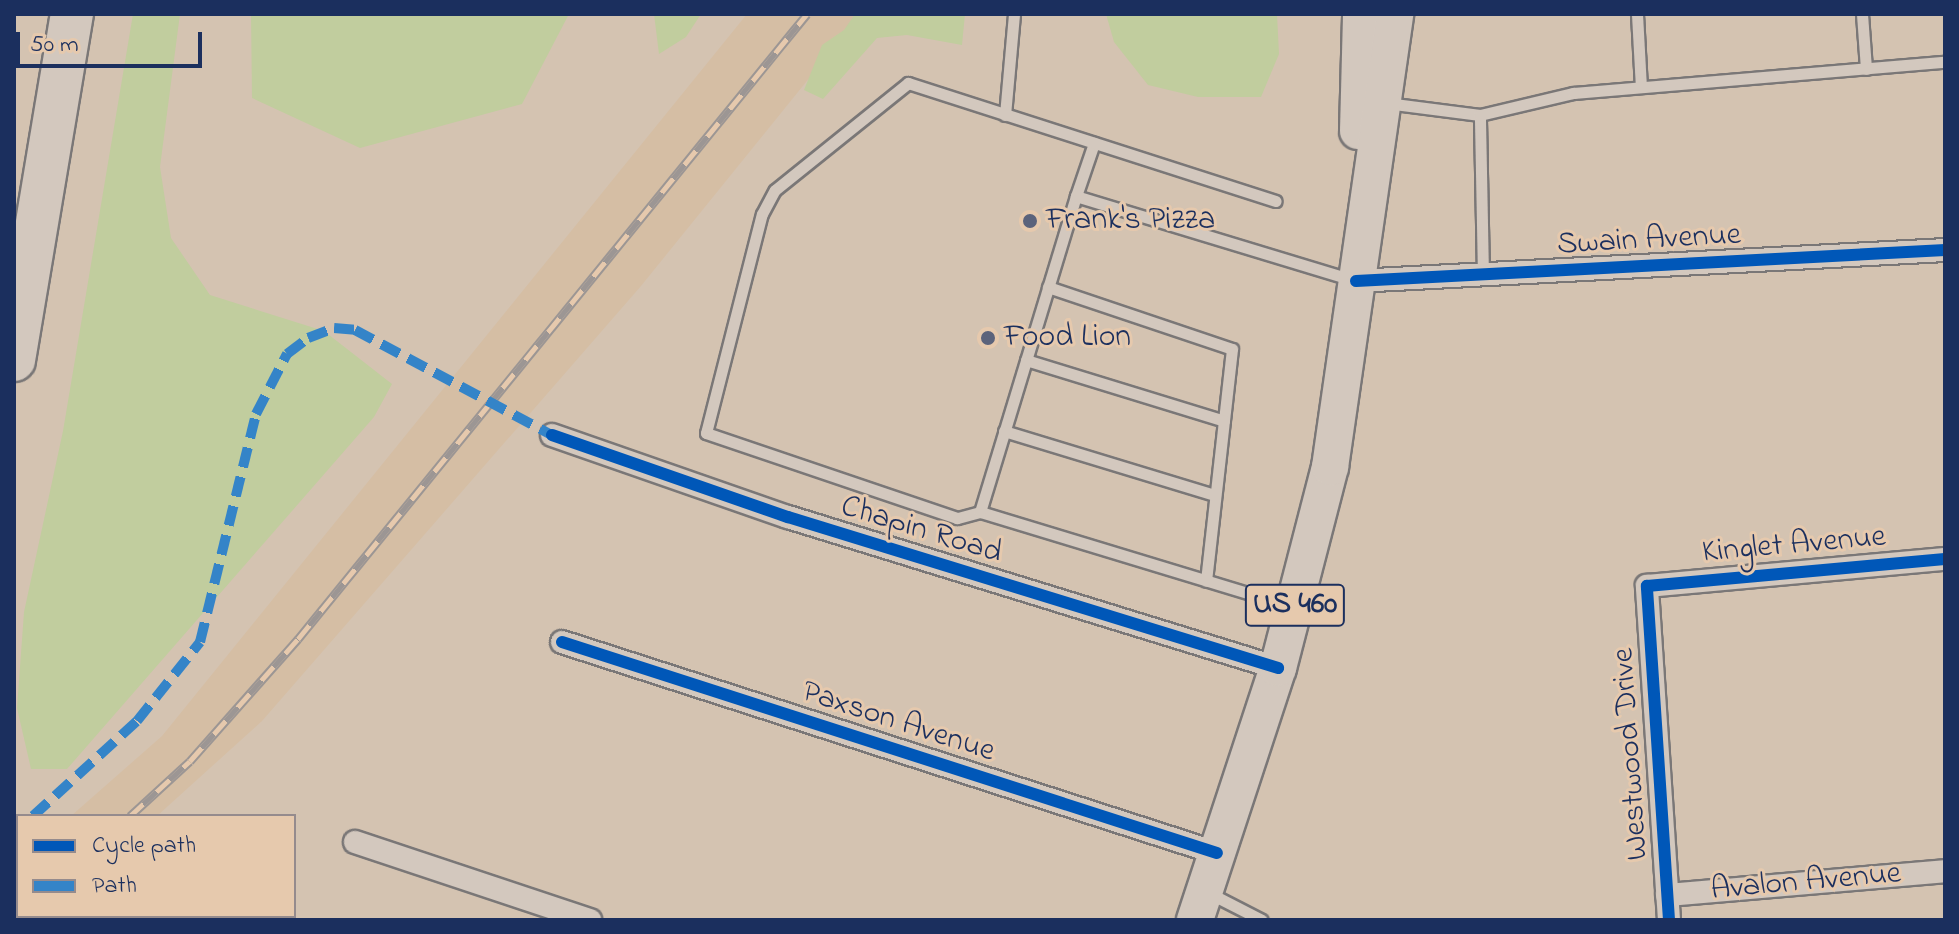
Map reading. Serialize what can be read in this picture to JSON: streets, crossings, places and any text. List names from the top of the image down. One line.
{"streets":{"main road":["US 460"],"street":["Swain Avenue","Chapin Road","Kinglet Avenue","Paxson Avenue","Westwood Drive","Avalon Avenue"]},"crossings":[["Swain Avenue","US 460"],["Chapin Road","US 460"],["Kinglet Avenue","Westwood Drive"],["US 460","Paxson Avenue"],["Westwood Drive","Avalon Avenue"]],"places":["Frank's Pizza","Food Lion"],"legend":["Cycle path","Path"],"scale_bar":"50 m"}
